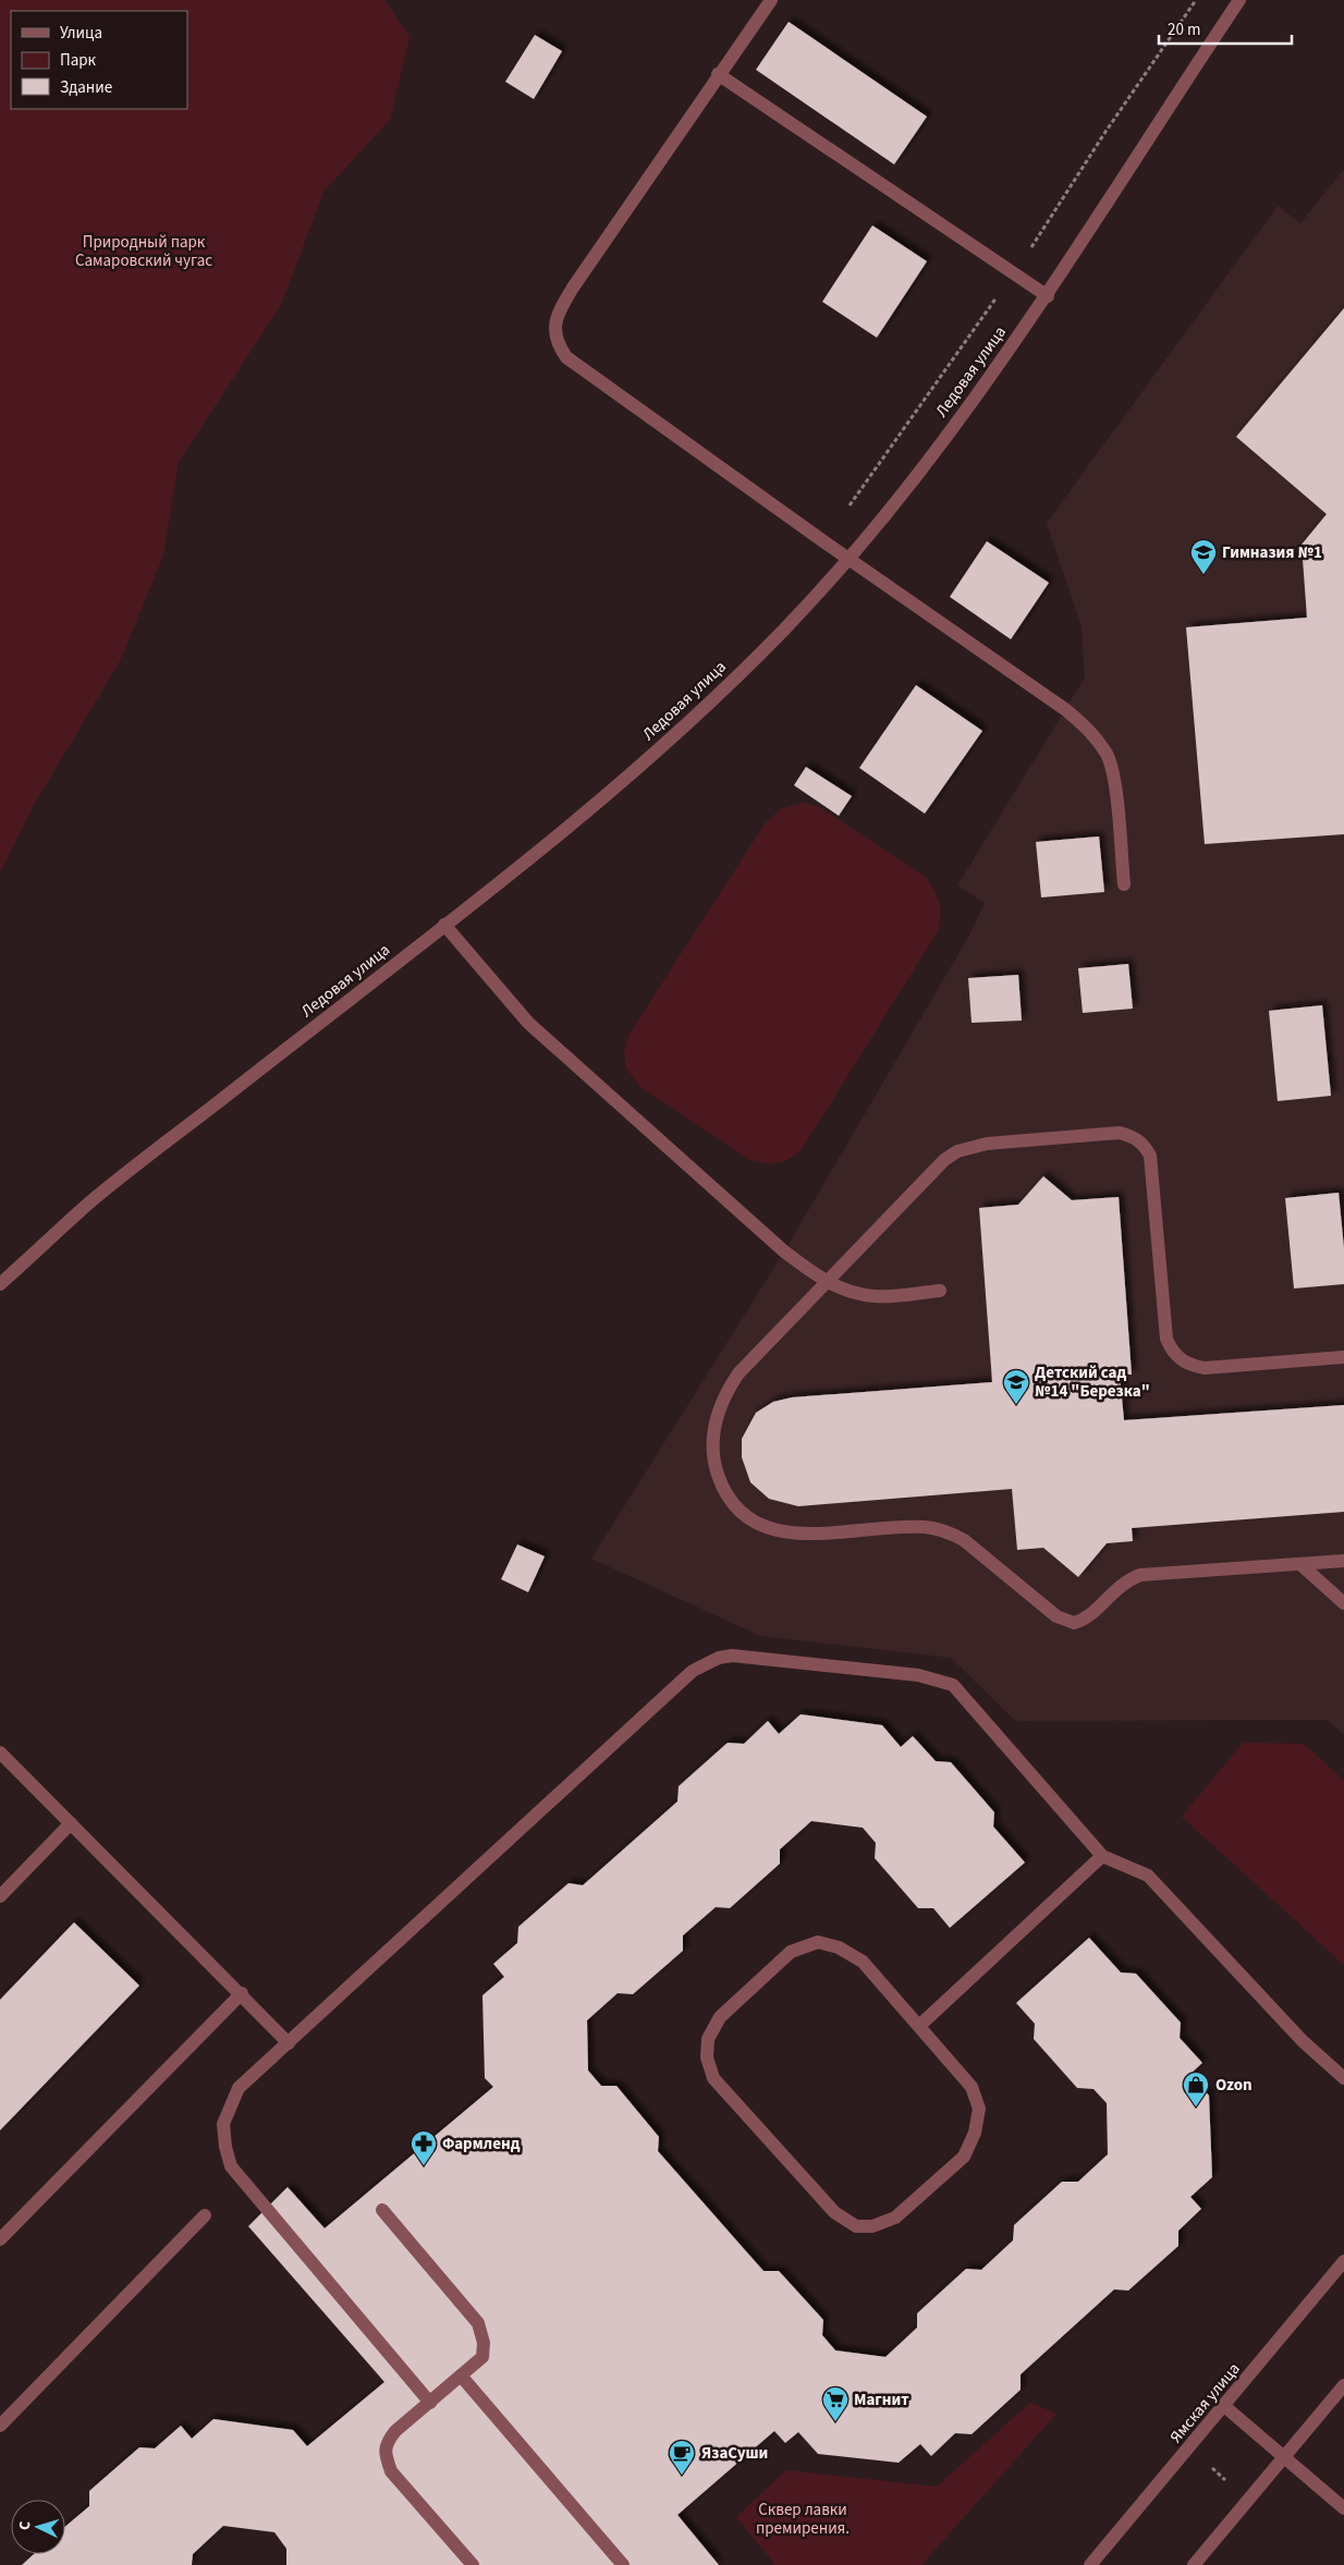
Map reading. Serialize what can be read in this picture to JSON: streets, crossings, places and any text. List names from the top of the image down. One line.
{"streets":{"street":["Ледовая улица","Ямская улица"]},"parks":["Природный парк Самаровский чугас","Сквер лавки премирения."],"places":{"school or university":["Гимназия №1","Детский сад №14 \"Березка\""],"shop":["Ozon"],"pharmacy":["Фармленд"],"supermarket":["Магнит"],"cafe":["ЯзаСуши"]},"legend":["Улица","Парк","Здание"],"scale_bar":"20 m","north":"left"}
